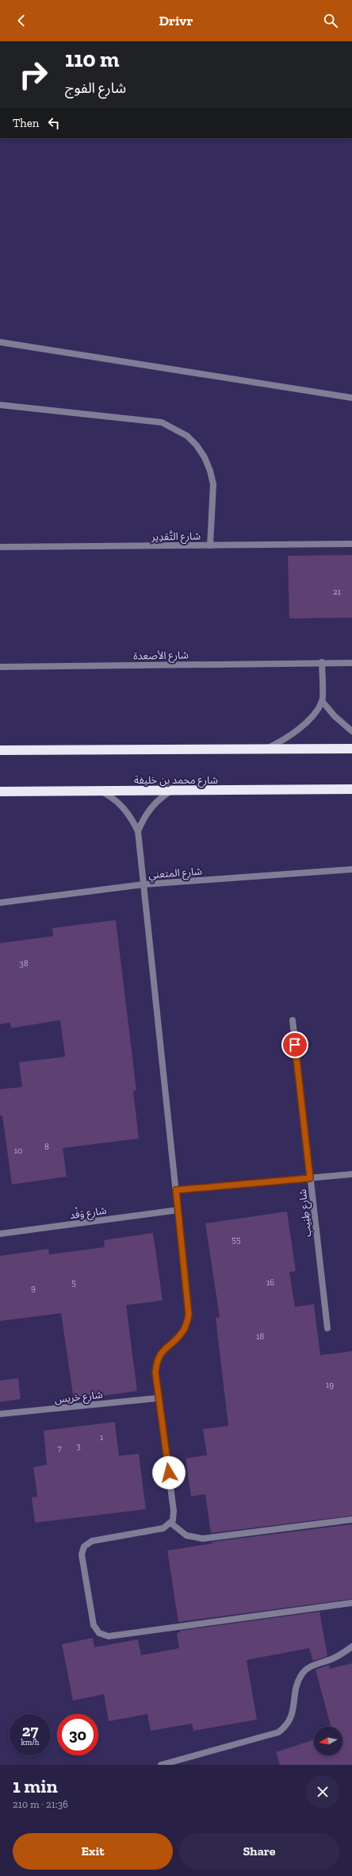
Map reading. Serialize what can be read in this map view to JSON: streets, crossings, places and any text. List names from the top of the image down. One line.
{"streets":{"highway":["شارع محمد بن خليفة"],"street":["شارع التَّقدِير","شارع الأصعدة","شارع المتعني","شارع وَفْد","شارع طِنِيب","شارع خريس"]},"house_numbers":["21","38","8","10","55","5","16","9","18","19","1","3","7"],"north":"left","page":{"header":"Drivr","turn":["110 m","شارع الفوج"],"then":"Then","speed":"27 km/h","limit":"30","heading":["1 min","210 m · 21:36"],"buttons":["Exit","Share"]}}
